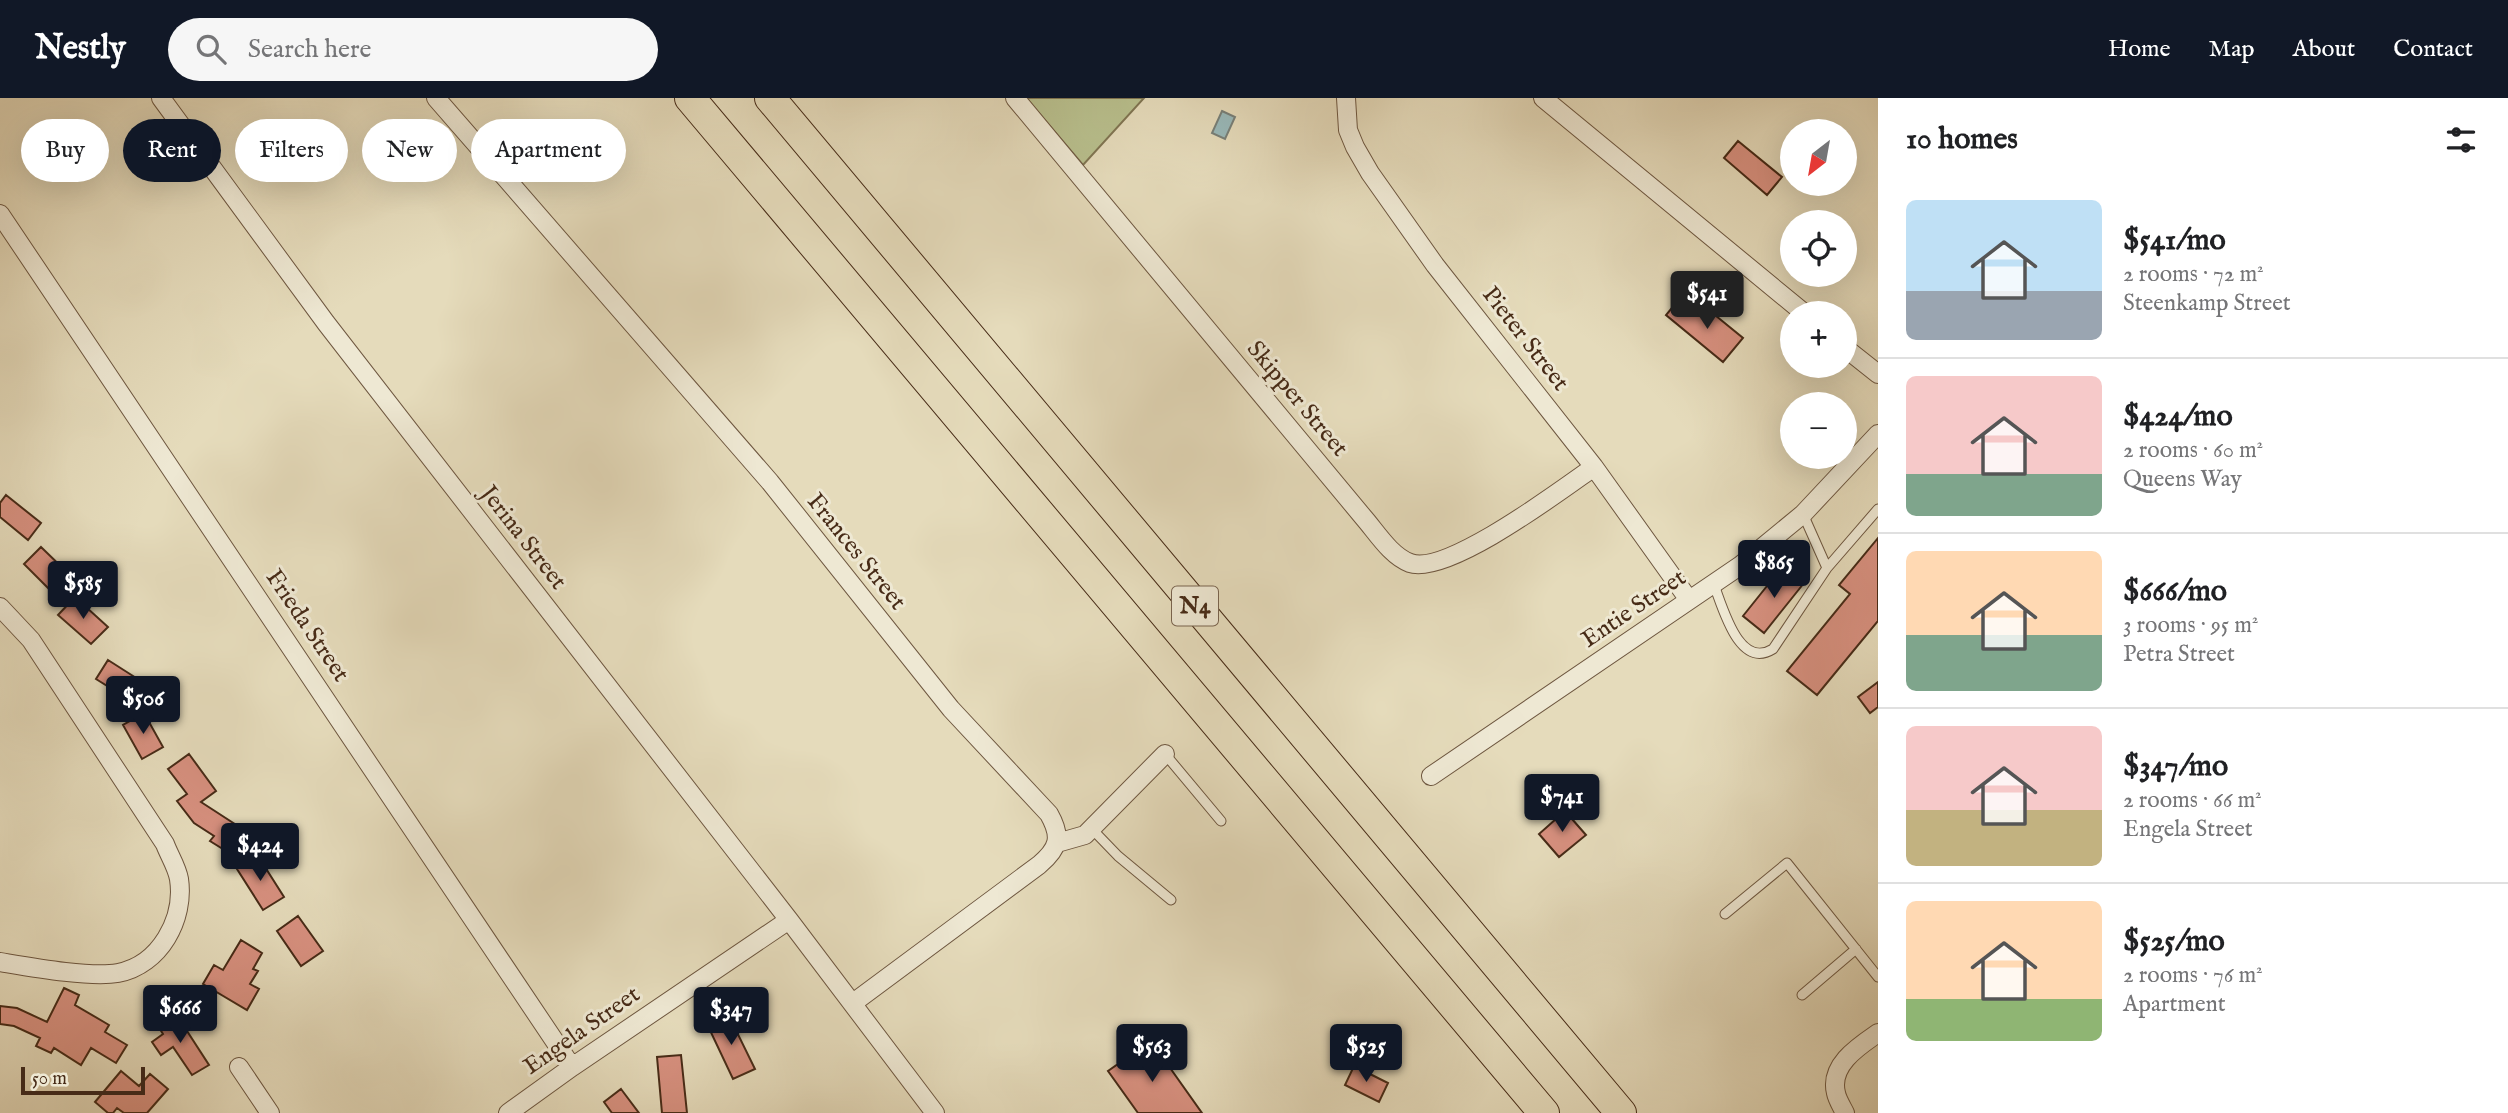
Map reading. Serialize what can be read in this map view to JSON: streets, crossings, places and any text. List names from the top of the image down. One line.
{"streets":{"highway":["N4"],"street":["Pieter Street","Skipper Street","Jerina Street","Frances Street","Entie Street","Frieda Street","Engela Street"]},"crossings":[["Pieter Street","Skipper Street"],["Pieter Street","Entie Street"],["Jerina Street","Engela Street"],["Frieda Street","Engela Street"]],"scale_bar":"50 m","north":"bottom left","page":{"header":"Nestly","search":"Search here","nav":["Home","Map","About","Contact"],"heading":"10 homes","map_buttons":["+","−"],"chip":["Buy","Rent","Filters","New","Apartment"],"list":[{"name":"$541/mo","note":"2 rooms · 72 m² · Steenkamp Street"},{"name":"$424/mo","note":"2 rooms · 60 m² · Queens Way"},{"name":"$666/mo","note":"3 rooms · 95 m² · Petra Street"},{"name":"$347/mo","note":"2 rooms · 66 m² · Engela Street"},{"name":"$525/mo","note":"2 rooms · 76 m² · Apartment"}],"price":["$541","$865","$585","$506","$741","$424","$666","$347","$563","$525"],"scale":"50 m"}}
